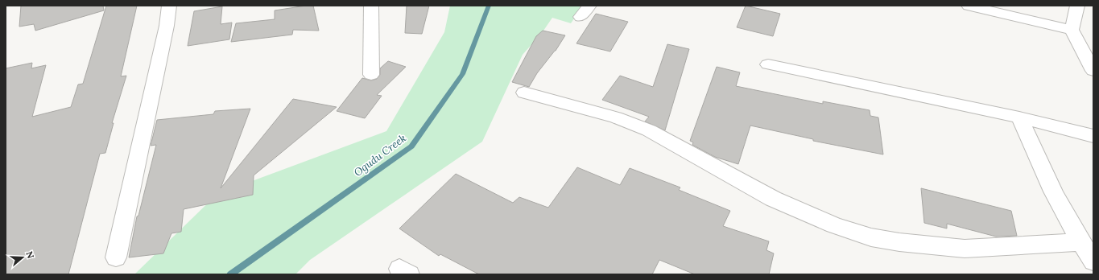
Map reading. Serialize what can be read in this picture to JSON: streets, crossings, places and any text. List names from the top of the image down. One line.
{"water":["Ogudu Creek"],"north":"right"}
